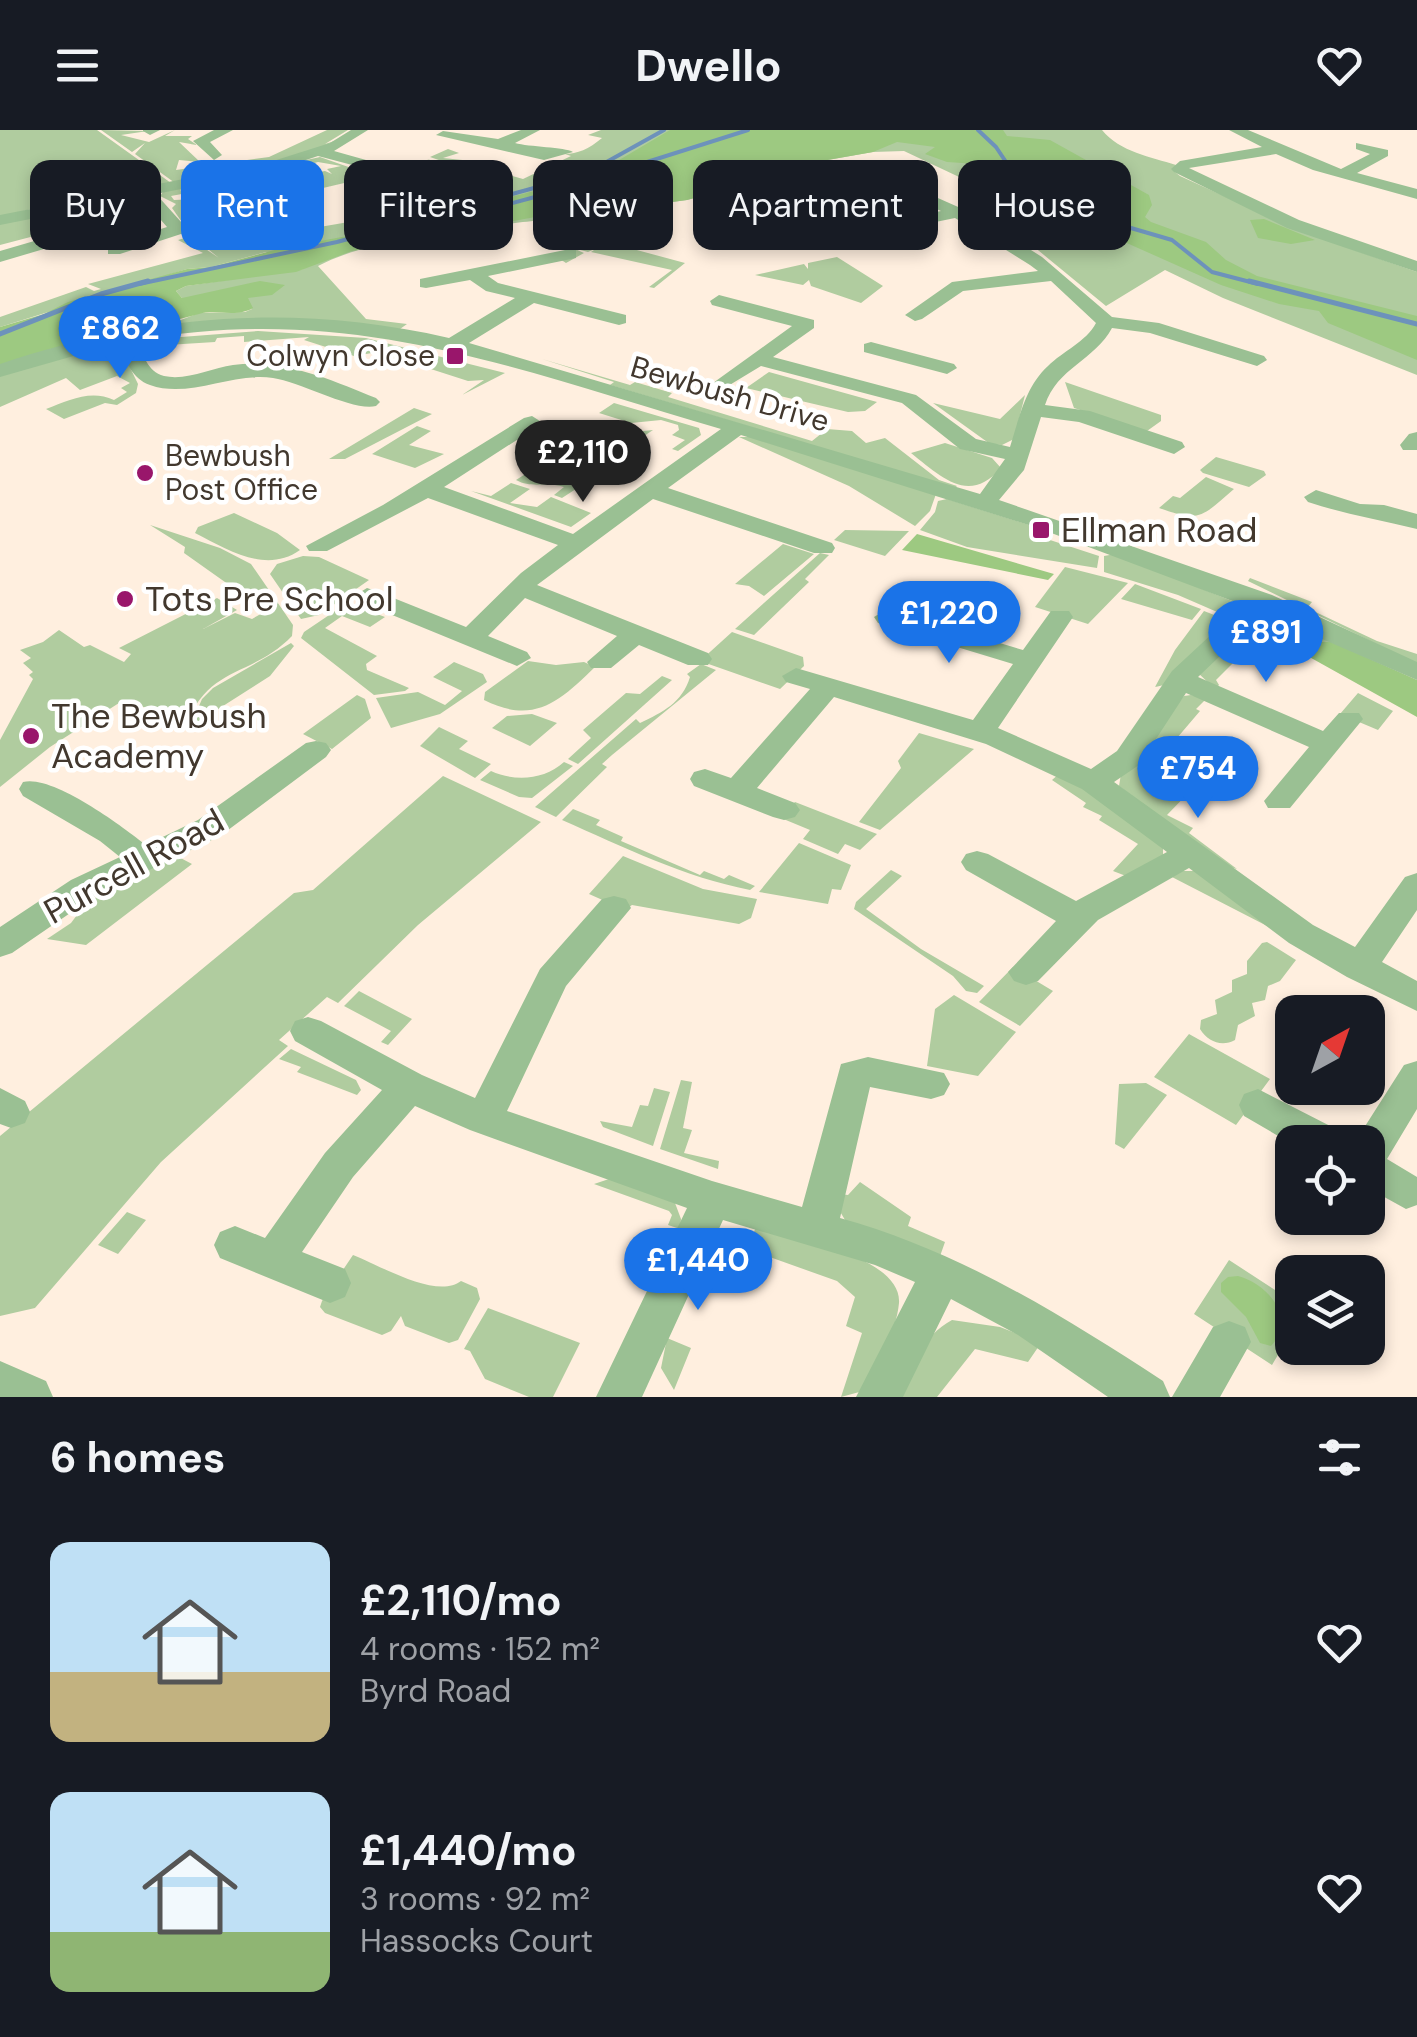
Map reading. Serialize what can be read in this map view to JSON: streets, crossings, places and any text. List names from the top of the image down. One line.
{"streets":{"street":["Bewbush Drive","Purcell Road"]},"places":{"transit":["Colwyn Close","Ellman Road"],"other":["Bewbush Post Office","Tots Pre School","The Bewbush Academy"]},"north":"top right","page":{"header":"Dwello","chip":["Buy","Rent","Filters","New","Apartment","House"],"price":["£862","£2,110","£1,220","£891","£754","£1,440"],"heading":"6 homes","list":[{"name":"£2,110/mo","note":"4 rooms · 152 m² · Byrd Road"},{"name":"£1,440/mo","note":"3 rooms · 92 m² · Hassocks Court"}]}}
